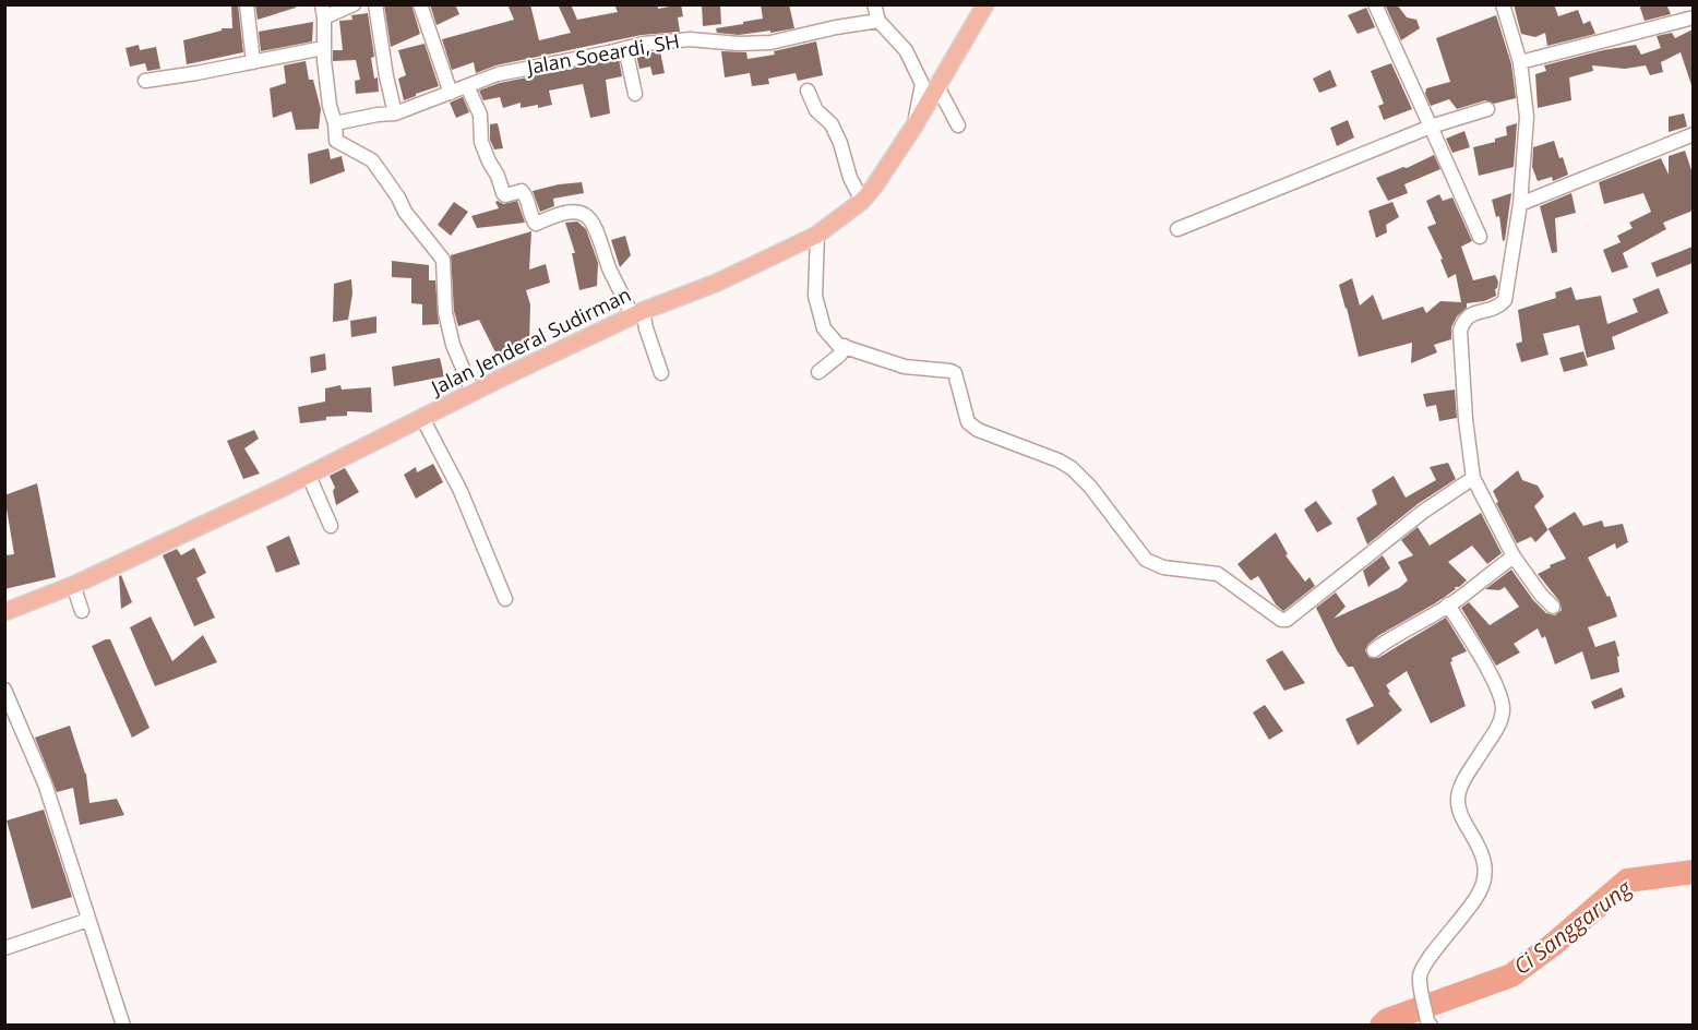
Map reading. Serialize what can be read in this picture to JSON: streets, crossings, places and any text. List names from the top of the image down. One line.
{"streets":{"main road":["Jalan Jenderal Sudirman"],"street":["Jalan Soeardi, SH"]},"water":["Ci Sanggarung"]}
